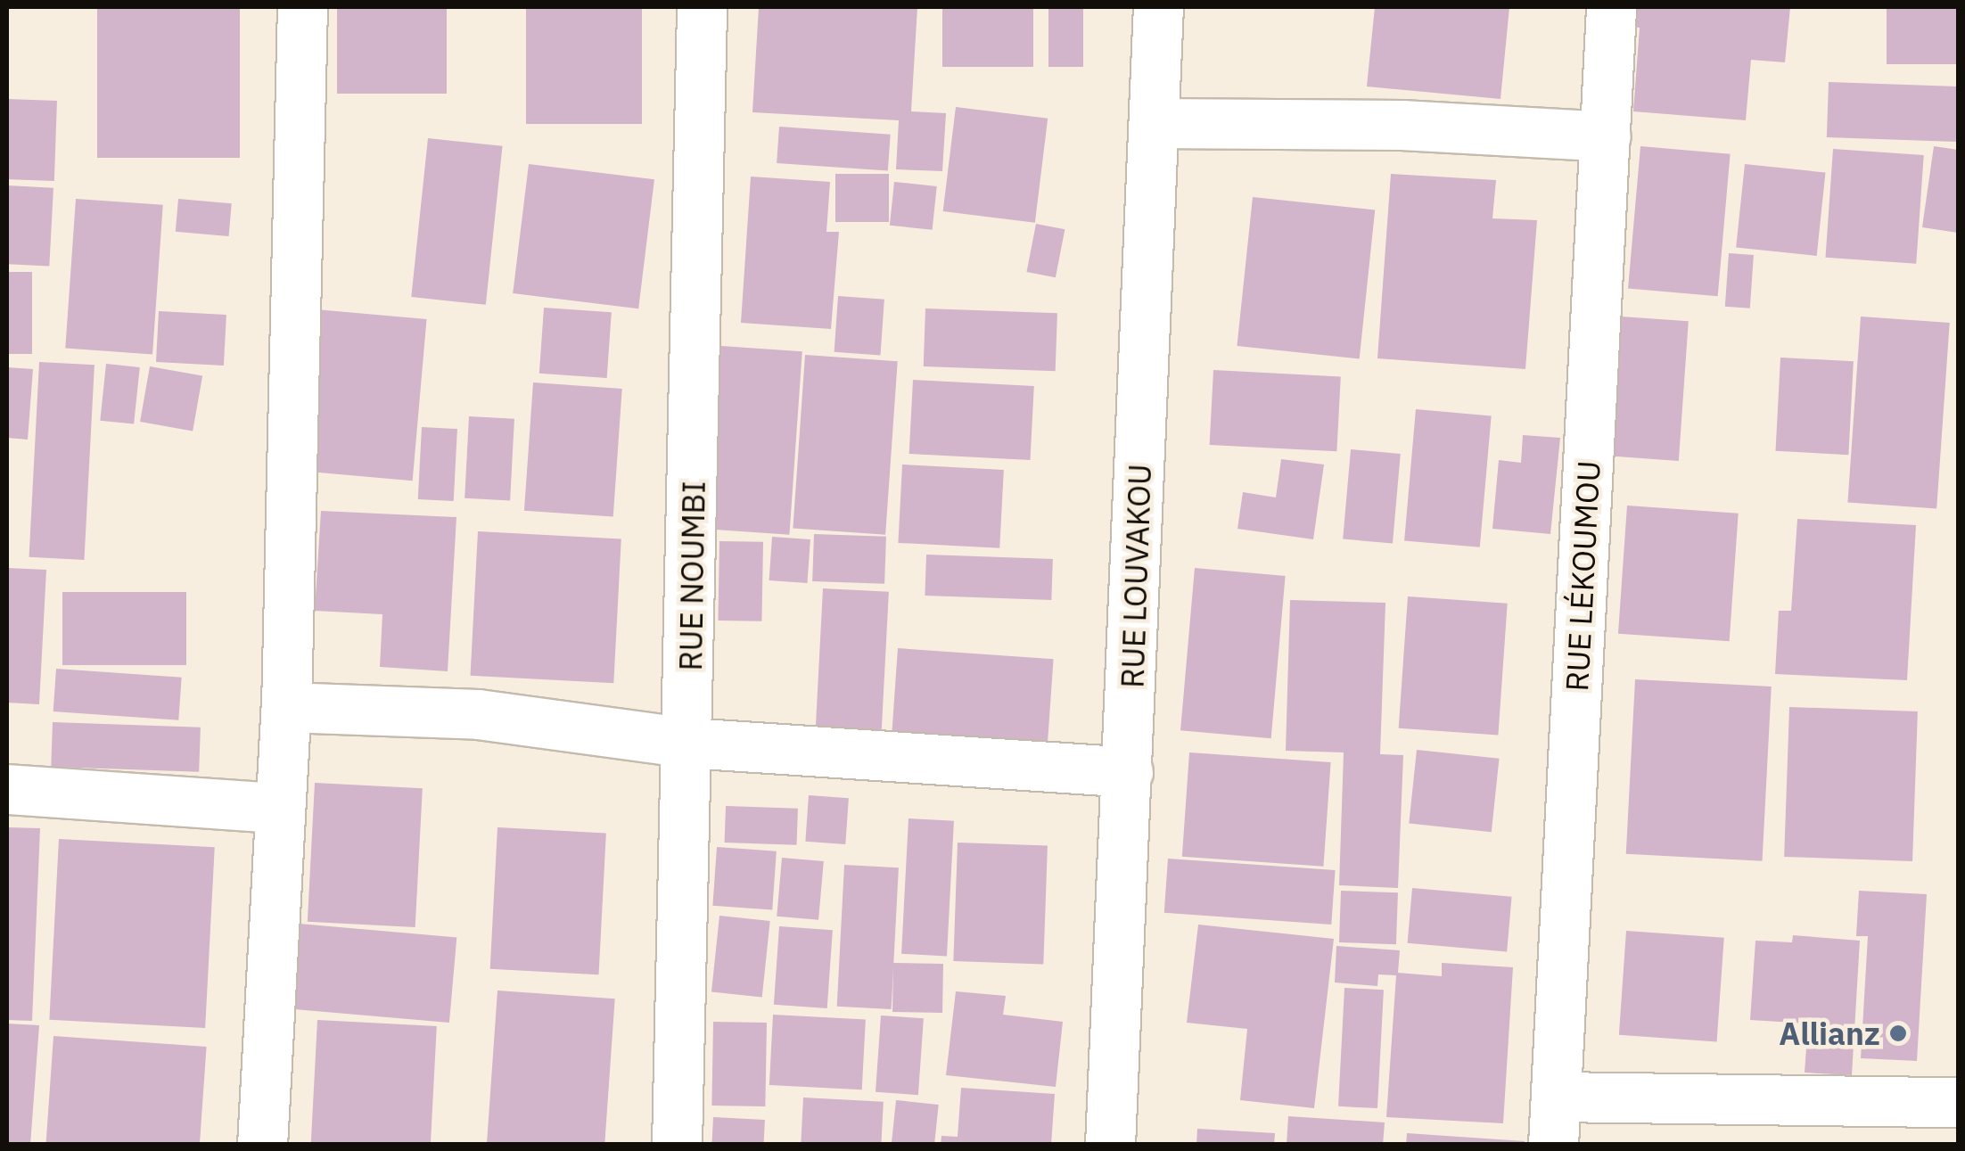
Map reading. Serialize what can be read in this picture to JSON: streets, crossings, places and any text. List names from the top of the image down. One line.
{"streets":{"street":["RUE NOUMBI","RUE LOUVAKOU","RUE LÉKOUMOU"]},"places":["Allianz"]}
